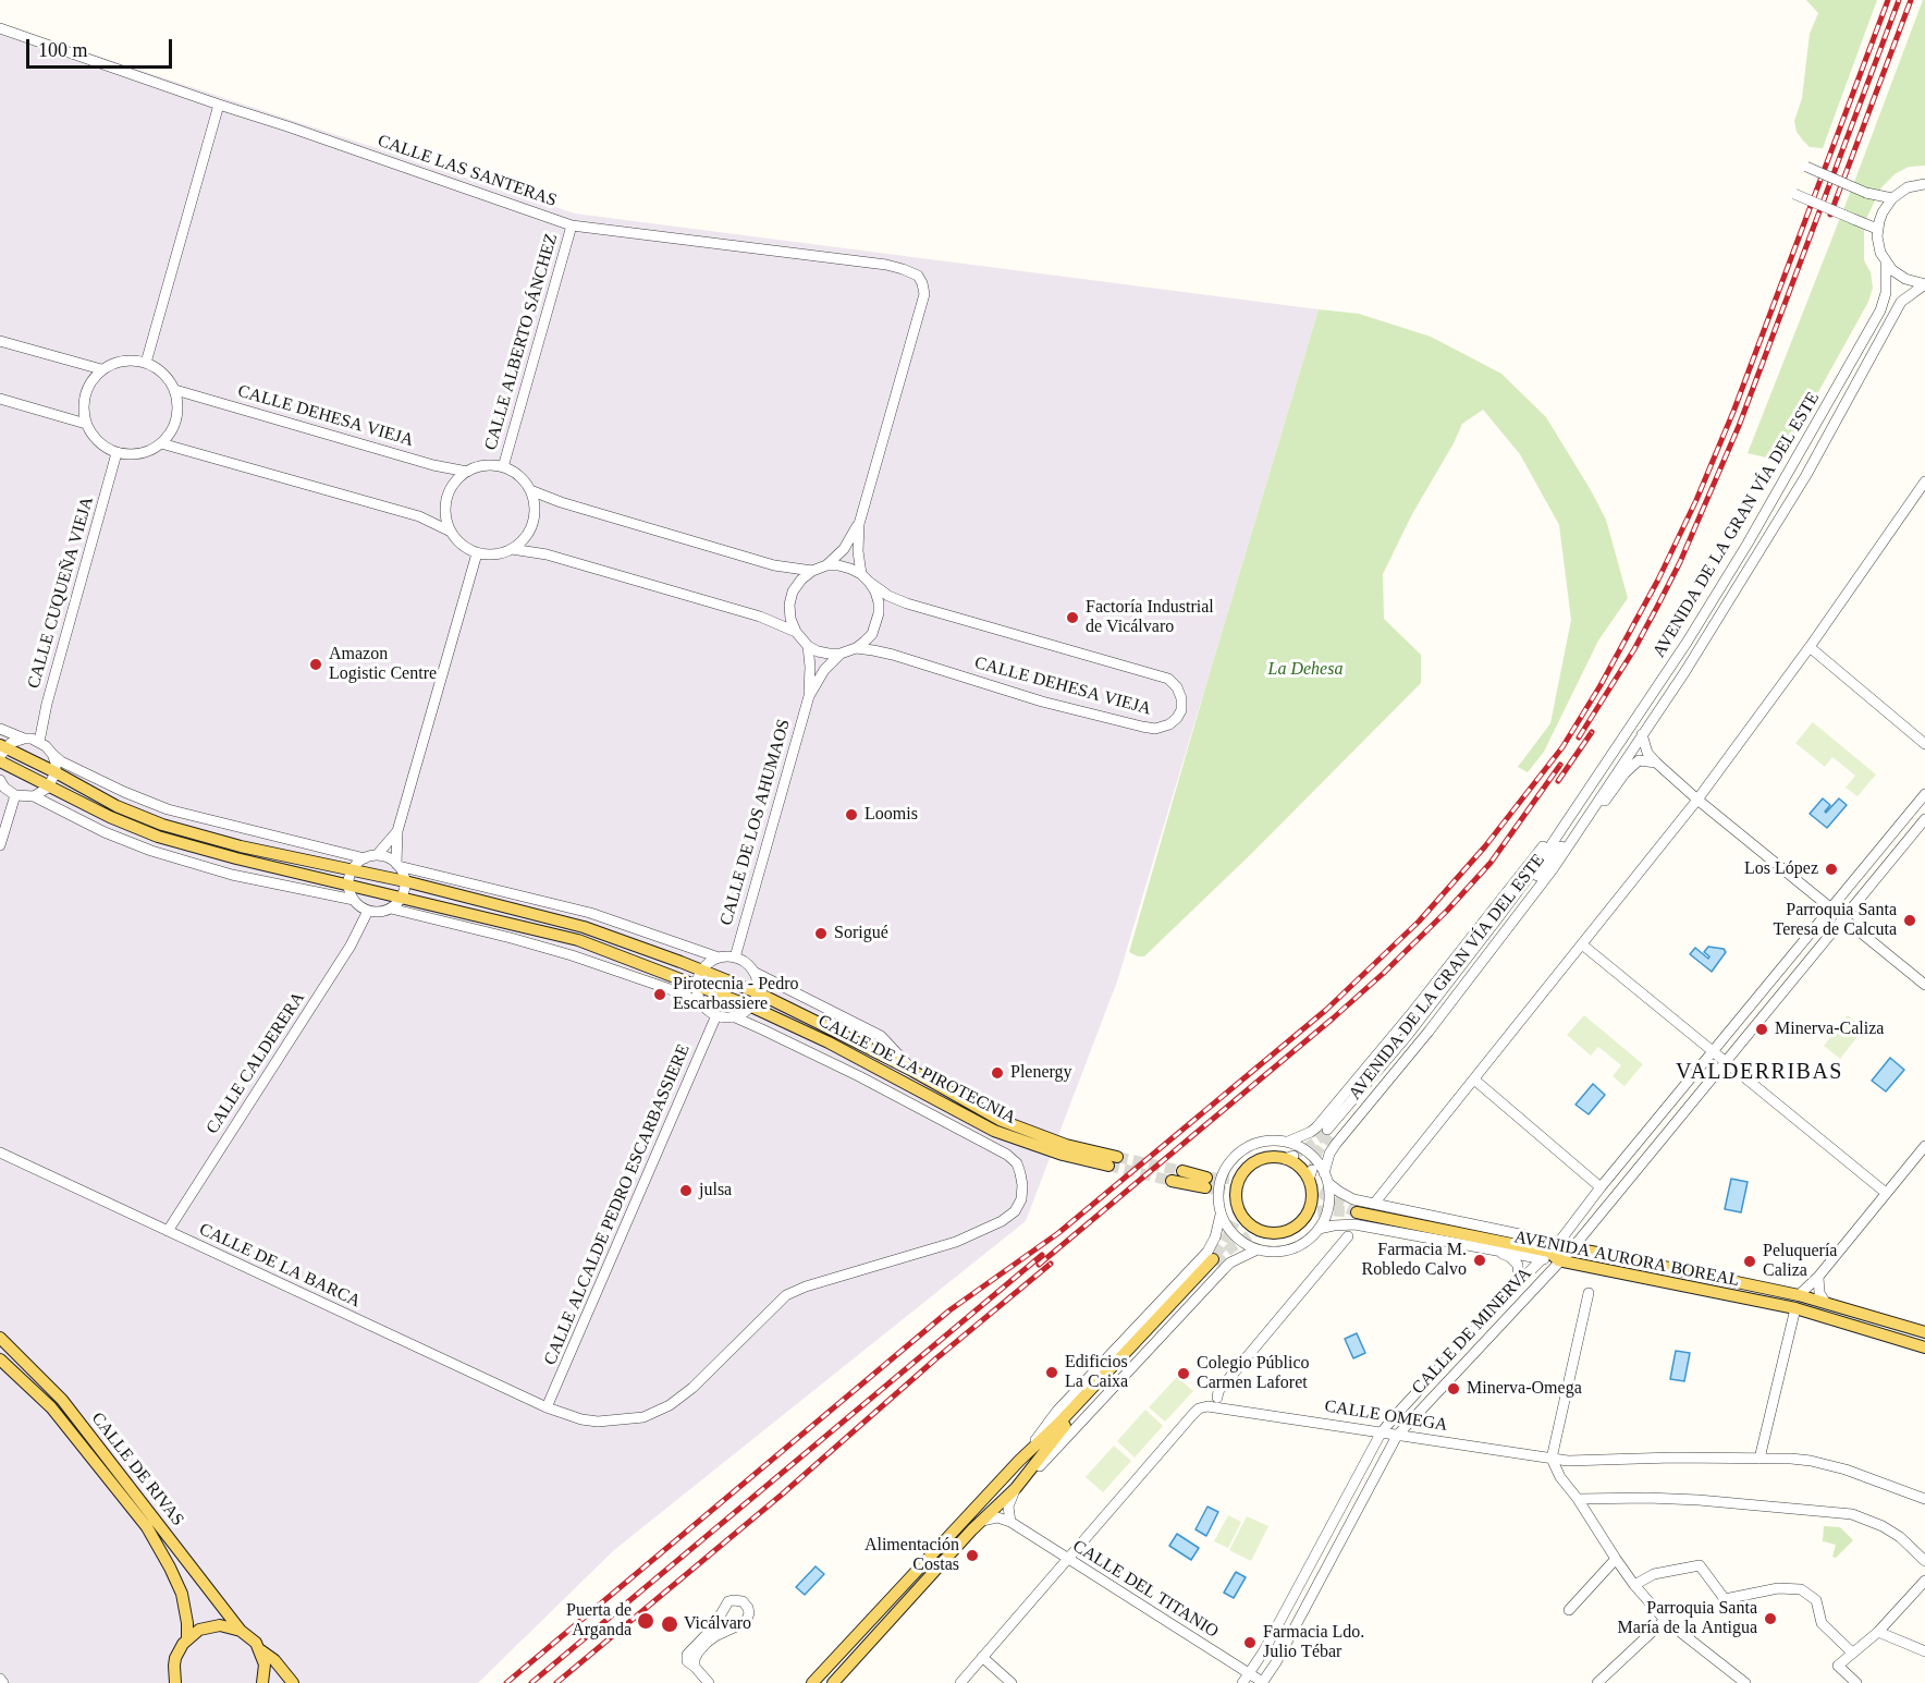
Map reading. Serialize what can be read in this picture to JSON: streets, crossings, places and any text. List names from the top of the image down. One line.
{"streets":{"main road":["CALLE DE LA PIROTECNIA","AVENIDA AURORA BOREAL","CALLE DE RIVAS"],"street":["CALLE LAS SANTERAS","CALLE ALBERTO SÁNCHEZ","CALLE DEHESA VIEJA","AVENIDA DE LA GRAN VÍA DEL ESTE","CALLE CUQUEÑA VIEJA","CALLE DE LOS AHUMAOS","CALLE CALDERERA","CALLE ALCALDE PEDRO ESCARBASSIERE","CALLE DE LA BARCA","CALLE DE MINERVA","CALLE OMEGA","CALLE DEL TITANIO"]},"crossings":[["CALLE LAS SANTERAS","CALLE ALBERTO SÁNCHEZ"],["CALLE ALBERTO SÁNCHEZ","CALLE DEHESA VIEJA"],["CALLE DEHESA VIEJA","CALLE CUQUEÑA VIEJA"],["CALLE DEHESA VIEJA","CALLE DE LOS AHUMAOS"],["AVENIDA DE LA GRAN VÍA DEL ESTE","AVENIDA AURORA BOREAL"],["CALLE DE LOS AHUMAOS","CALLE DE LA PIROTECNIA"],["CALLE CALDERERA","CALLE DE LA BARCA"],["CALLE DE LA PIROTECNIA","CALLE ALCALDE PEDRO ESCARBASSIERE"],["CALLE DE LA PIROTECNIA","CALLE DE LA BARCA"],["CALLE ALCALDE PEDRO ESCARBASSIERE","CALLE DE LA BARCA"],["AVENIDA AURORA BOREAL","CALLE DE MINERVA"],["CALLE DE MINERVA","CALLE OMEGA"],["CALLE DE MINERVA","CALLE DEL TITANIO"],["CALLE OMEGA","CALLE DEL TITANIO"]],"districts":["VALDERRIBAS"],"parks":["La Dehesa"],"places":["Factoría Industrial de Vicálvaro","Amazon Logistic Centre","Loomis","Los López","Parroquia Santa Teresa de Calcuta","Sorigué","Pirotecnia - Pedro Escarbassiere","Minerva-Caliza","Plenergy","julsa","Farmacia M. Robledo Calvo","Peluquería Caliza","Edificios La Caixa","Colegio Público Carmen Laforet","Minerva-Omega","Alimentación Costas","Parroquia Santa María de la Antigua","Puerta de Arganda","Vicálvaro","Farmacia Ldo. Julio Tébar"],"scale_bar":"100 m"}
